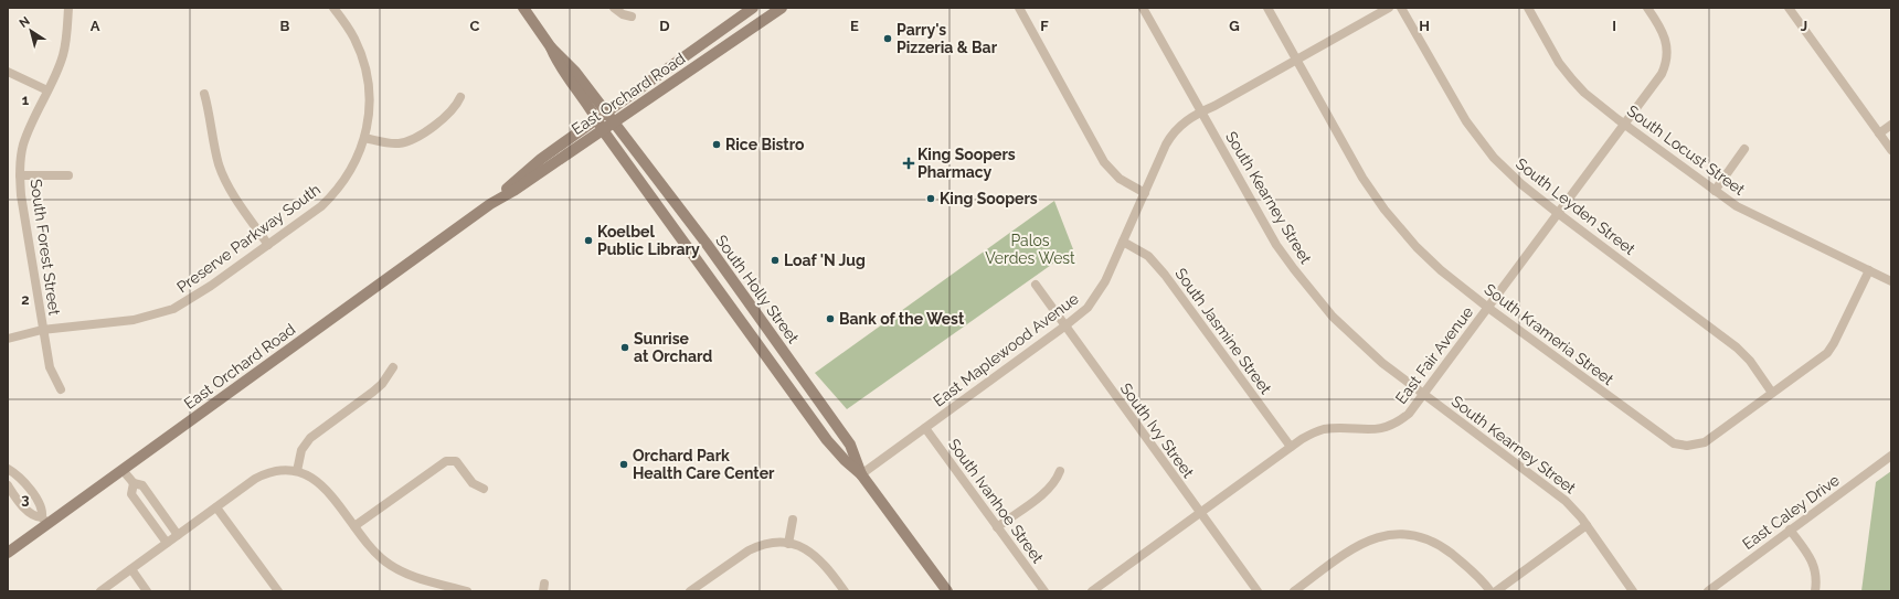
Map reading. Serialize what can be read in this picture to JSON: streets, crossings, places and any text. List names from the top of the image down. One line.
{"streets":{"main road":["East Orchard Road","South Holly Street"],"street":["South Locust Street","South Kearney Street","South Leyden Street","Preserve Parkway South","South Forest Street","South Jasmine Street","South Krameria Street","East Maplewood Avenue","East Fair Avenue","South Ivy Street","South Ivanhoe Street","East Caley Drive"]},"crossings":[["East Orchard Road","South Holly Street"],["South Locust Street","South Krameria Street"],["South Locust Street","East Fair Avenue"],["South Kearney Street","East Maplewood Avenue"],["South Kearney Street","East Fair Avenue"],["South Leyden Street","South Krameria Street"],["South Leyden Street","East Fair Avenue"],["Preserve Parkway South","South Forest Street"],["South Holly Street","East Maplewood Avenue"],["South Jasmine Street","East Maplewood Avenue"],["South Jasmine Street","East Fair Avenue"],["South Krameria Street","East Maplewood Avenue"],["South Krameria Street","East Fair Avenue"],["East Maplewood Avenue","South Ivy Street"],["East Maplewood Avenue","South Ivanhoe Street"],["East Fair Avenue","South Ivy Street"]],"parks":["Palos Verdes West"],"places":{"other":["Parry's Pizzeria & Bar","Rice Bistro","King Soopers","Koelbel Public Library","Loaf 'N Jug","Bank of the West","Sunrise at Orchard","Orchard Park Health Care Center"],"health":["King Soopers Pharmacy"]},"north":"top left","grid":{"columns":["A","B","C","D","E","F","G","H","I","J"],"rows":["1","2","3"]}}
